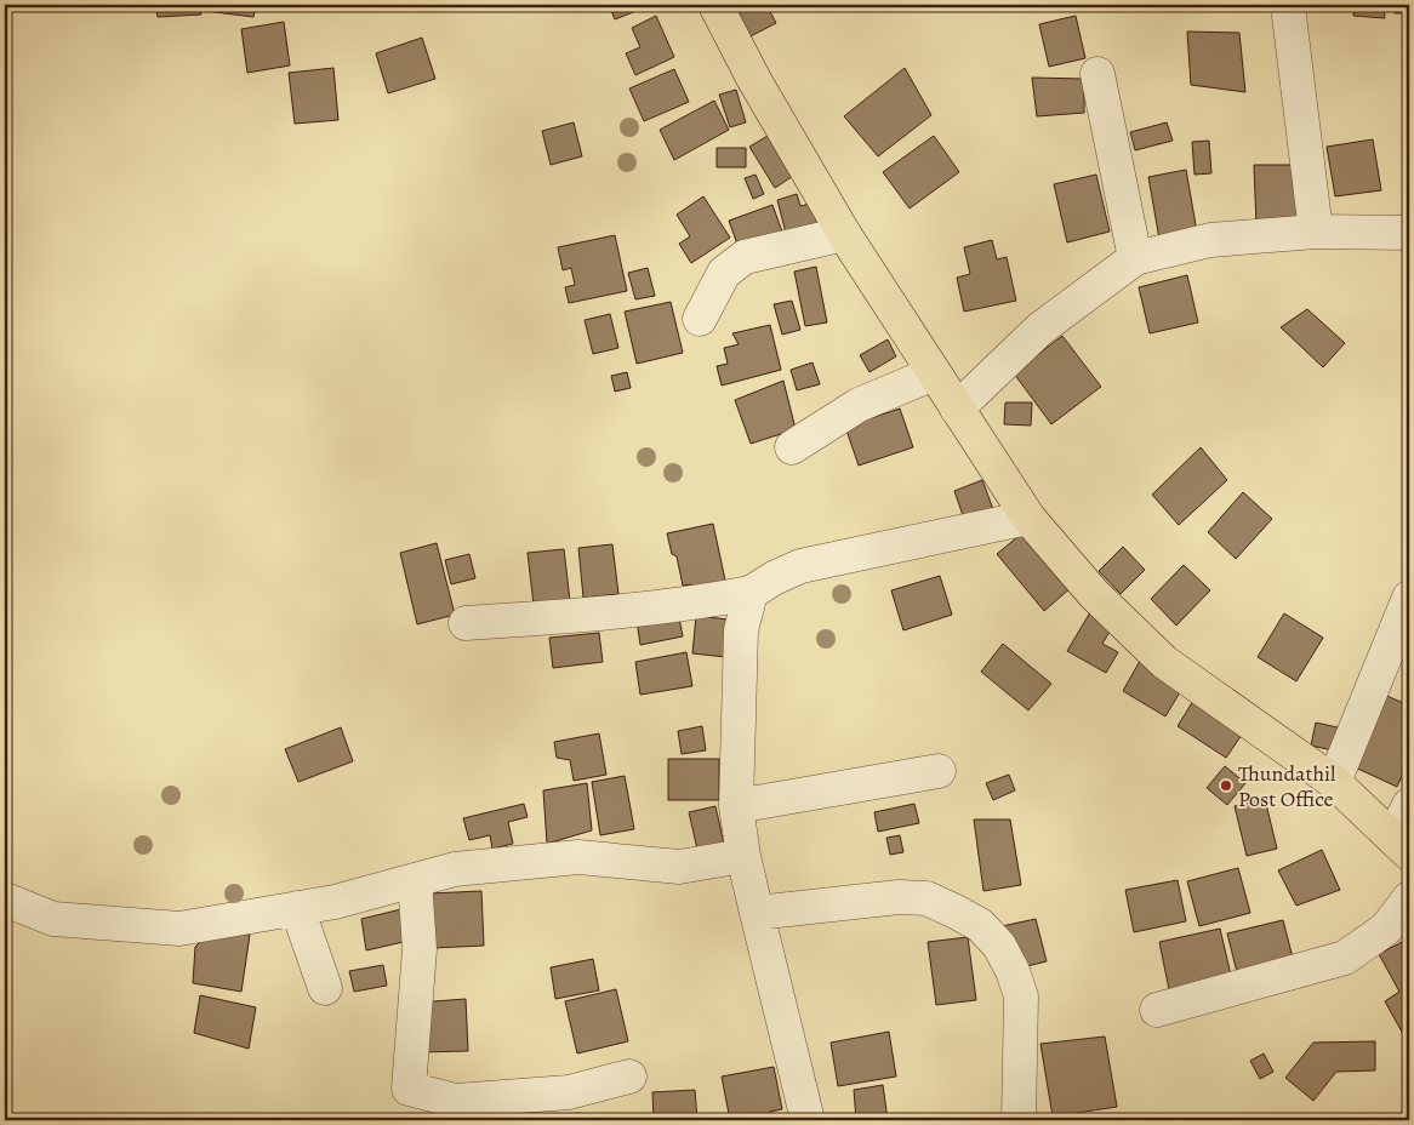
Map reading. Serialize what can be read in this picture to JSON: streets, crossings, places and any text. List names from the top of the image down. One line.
{"places":["Thundathil Post Office"]}
